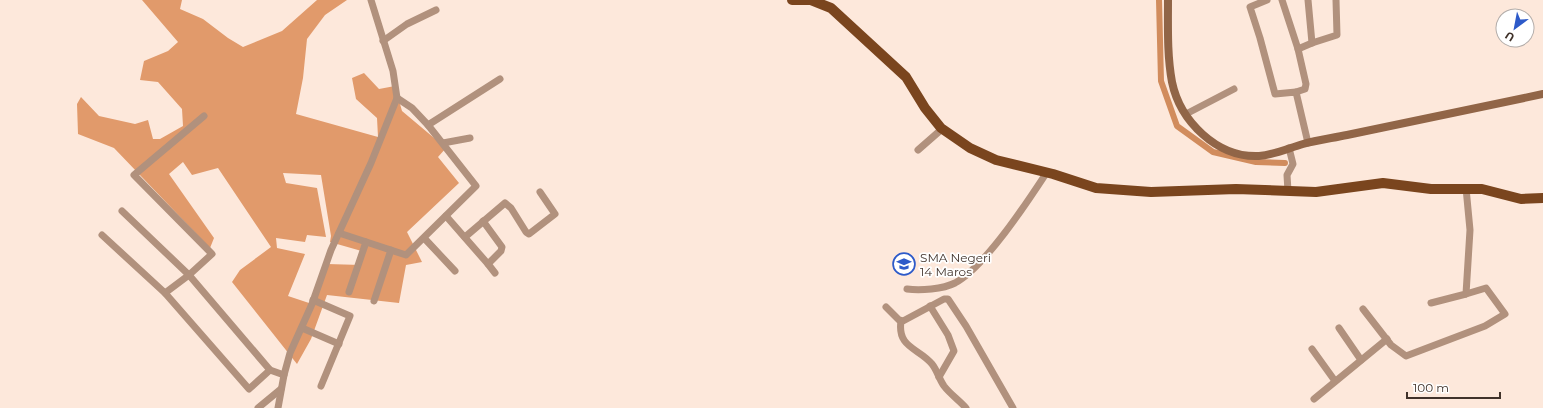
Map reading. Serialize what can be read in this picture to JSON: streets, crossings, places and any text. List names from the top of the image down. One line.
{"places":{"school or university":["SMA Negeri 14 Maros"]},"scale_bar":"100 m","north":"bottom left"}
